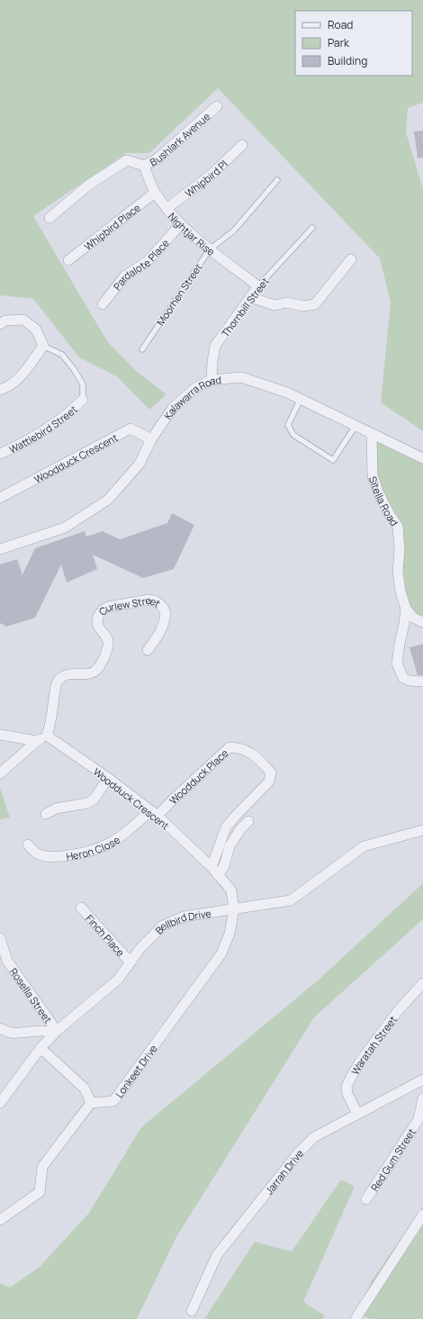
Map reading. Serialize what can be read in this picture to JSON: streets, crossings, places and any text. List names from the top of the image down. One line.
{"streets":{"street":["Bushlark Avenue","Whipbird Pl","Whipbird Place","Nightjar Rise","Pardalote Place","Thornbill Street","Kalawarra Road","Wattlebird Street","Woodduck Crescent","Sitella Road","Curlew Street","Woodduck Place","Heron Close","Bellbird Drive","Finch Place","Rosella Street","Waratah Street","Lorikeet Drive","Red Gum Street","Jarrah Drive"],"lane":["Moorhen Street"]},"crossings":[["Bushlark Avenue","Nightjar Rise"],["Whipbird Pl","Nightjar Rise"],["Whipbird Place","Nightjar Rise"],["Nightjar Rise","Pardalote Place"],["Nightjar Rise","Moorhen Street"],["Nightjar Rise","Thornbill Street"],["Thornbill Street","Kalawarra Road"],["Kalawarra Road","Woodduck Crescent"],["Kalawarra Road","Sitella Road"],["Woodduck Crescent","Curlew Street"],["Woodduck Crescent","Woodduck Place"],["Woodduck Crescent","Heron Close"],["Woodduck Crescent","Bellbird Drive"],["Woodduck Crescent","Lorikeet Drive"],["Woodduck Place","Heron Close"],["Bellbird Drive","Finch Place"],["Bellbird Drive","Rosella Street"],["Bellbird Drive","Lorikeet Drive"],["Waratah Street","Jarrah Drive"]],"legend":["Road","Park","Building"]}
